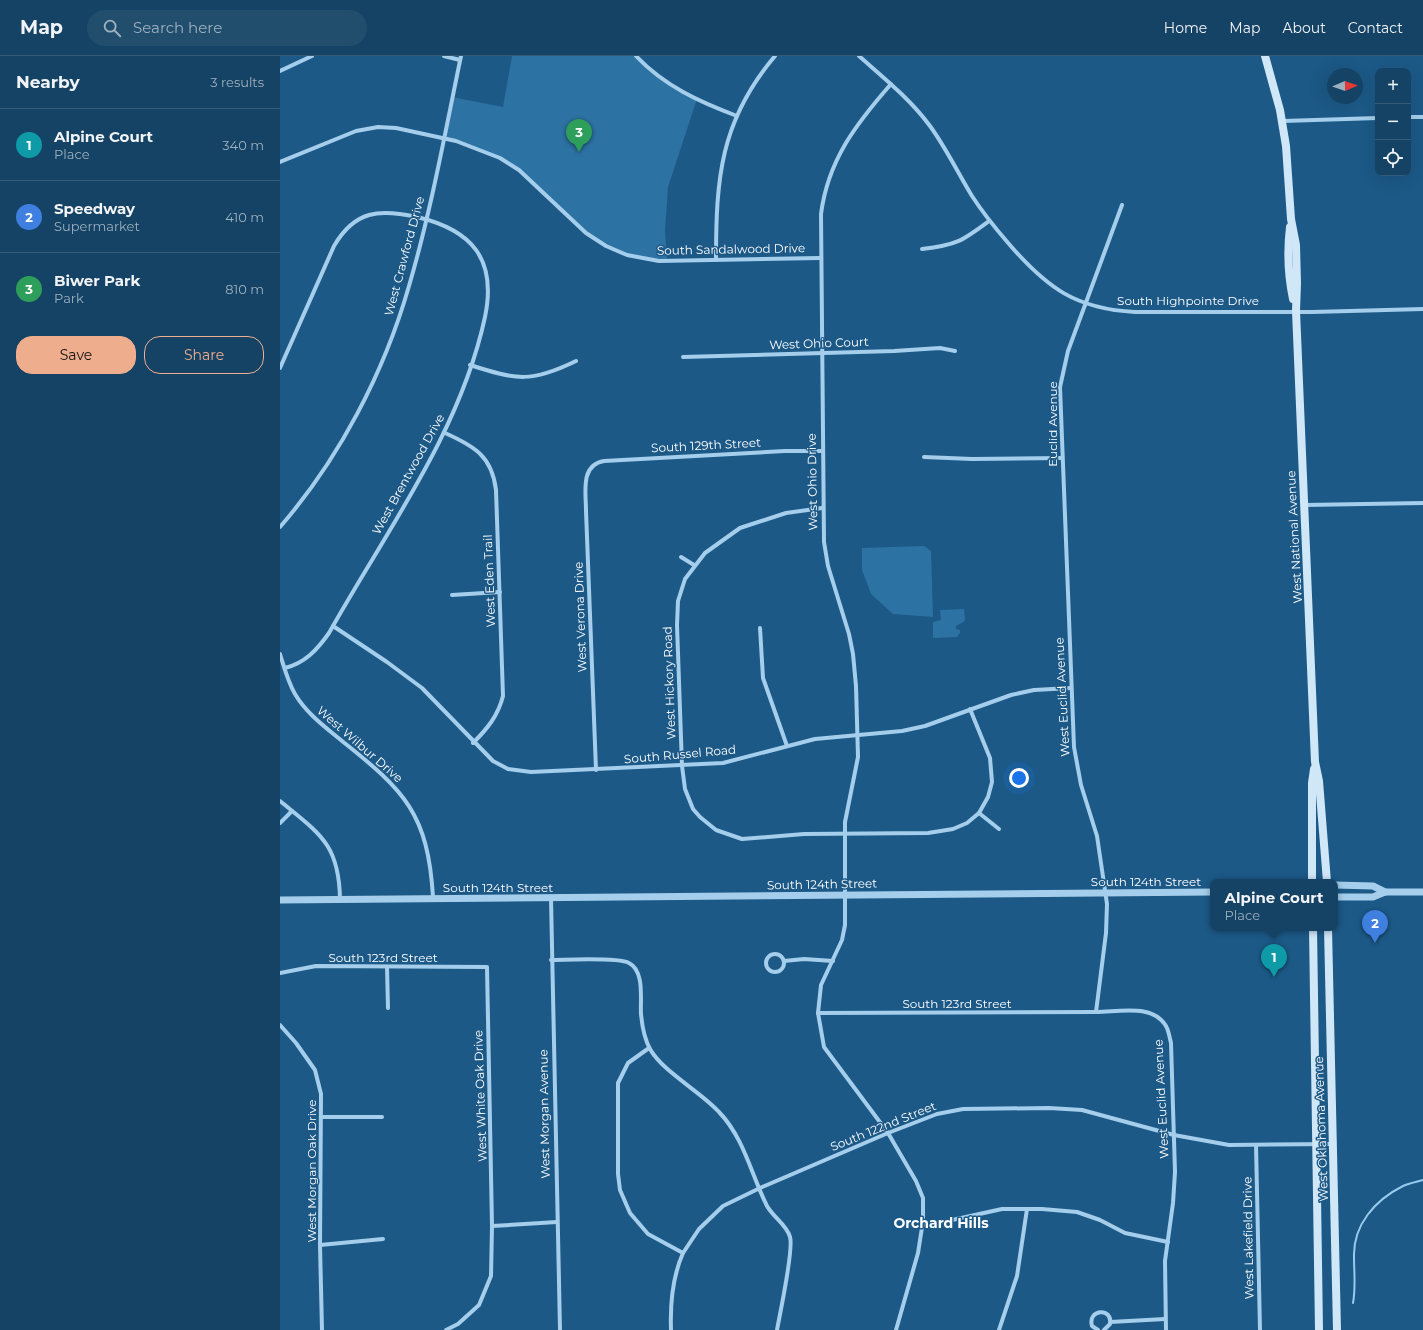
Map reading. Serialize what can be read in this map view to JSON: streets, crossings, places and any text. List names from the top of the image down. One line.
{"streets":{"main road":["West National Avenue","West Oklahoma Avenue"],"street":["South Sandalwood Drive","West Crawford Drive","South Highpointe Drive","West Ohio Court","Euclid Avenue","South 129th Street","West Brentwood Drive","West Ohio Drive","West Eden Trail","West Verona Drive","West Hickory Road","West Euclid Avenue","West Wilbur Drive","South Russel Road","South 124th Street","South 123rd Street","West White Oak Drive","West Morgan Avenue","South 122nd Street","West Morgan Oak Drive","West Lakefield Drive"]},"crossings":[["South Sandalwood Drive","West Crawford Drive"],["South Sandalwood Drive","West Ohio Drive"],["West Crawford Drive","West Brentwood Drive"],["South Highpointe Drive","Euclid Avenue"],["South Highpointe Drive","West Ohio Drive"],["South Highpointe Drive","West National Avenue"],["West Ohio Court","West Ohio Drive"],["Euclid Avenue","West Euclid Avenue"],["South 129th Street","West Ohio Drive"],["South 129th Street","West Verona Drive"],["West Brentwood Drive","West Eden Trail"],["West Brentwood Drive","West Wilbur Drive"],["West Brentwood Drive","South Russel Road"],["West Ohio Drive","West Hickory Road"],["West Ohio Drive","South Russel Road"],["West Ohio Drive","South 124th Street"],["West Ohio Drive","South 123rd Street"],["West Ohio Drive","South 122nd Street"],["West Eden Trail","South Russel Road"],["West Verona Drive","South Russel Road"],["West Hickory Road","South Russel Road"],["West Euclid Avenue","South Russel Road"],["West Euclid Avenue","South 124th Street"],["West Euclid Avenue","South 123rd Street"],["West Euclid Avenue","South 122nd Street"],["West Wilbur Drive","South 124th Street"],["South 124th Street","West Morgan Avenue"],["South 123rd Street","West White Oak Drive"],["South 122nd Street","West Oklahoma Avenue"],["South 122nd Street","West Lakefield Drive"]],"districts":["Orchard Hills"],"north":"right","page":{"header":"Map","search":"Search here","nav":["Home","Map","About","Contact"],"heading":["Nearby","3 results"],"map_buttons":["+","−"],"list":[{"mark":"1","name":"Alpine Court","note":"Place","value":"340 m"},{"mark":"2","name":"Speedway","note":"Supermarket","value":"410 m"},{"mark":"3","name":"Biwer Park","note":"Park","value":"810 m"}],"pins":["3","2","1"],"buttons":["Save","Share"],"popup":["Alpine Court","Place"]}}
